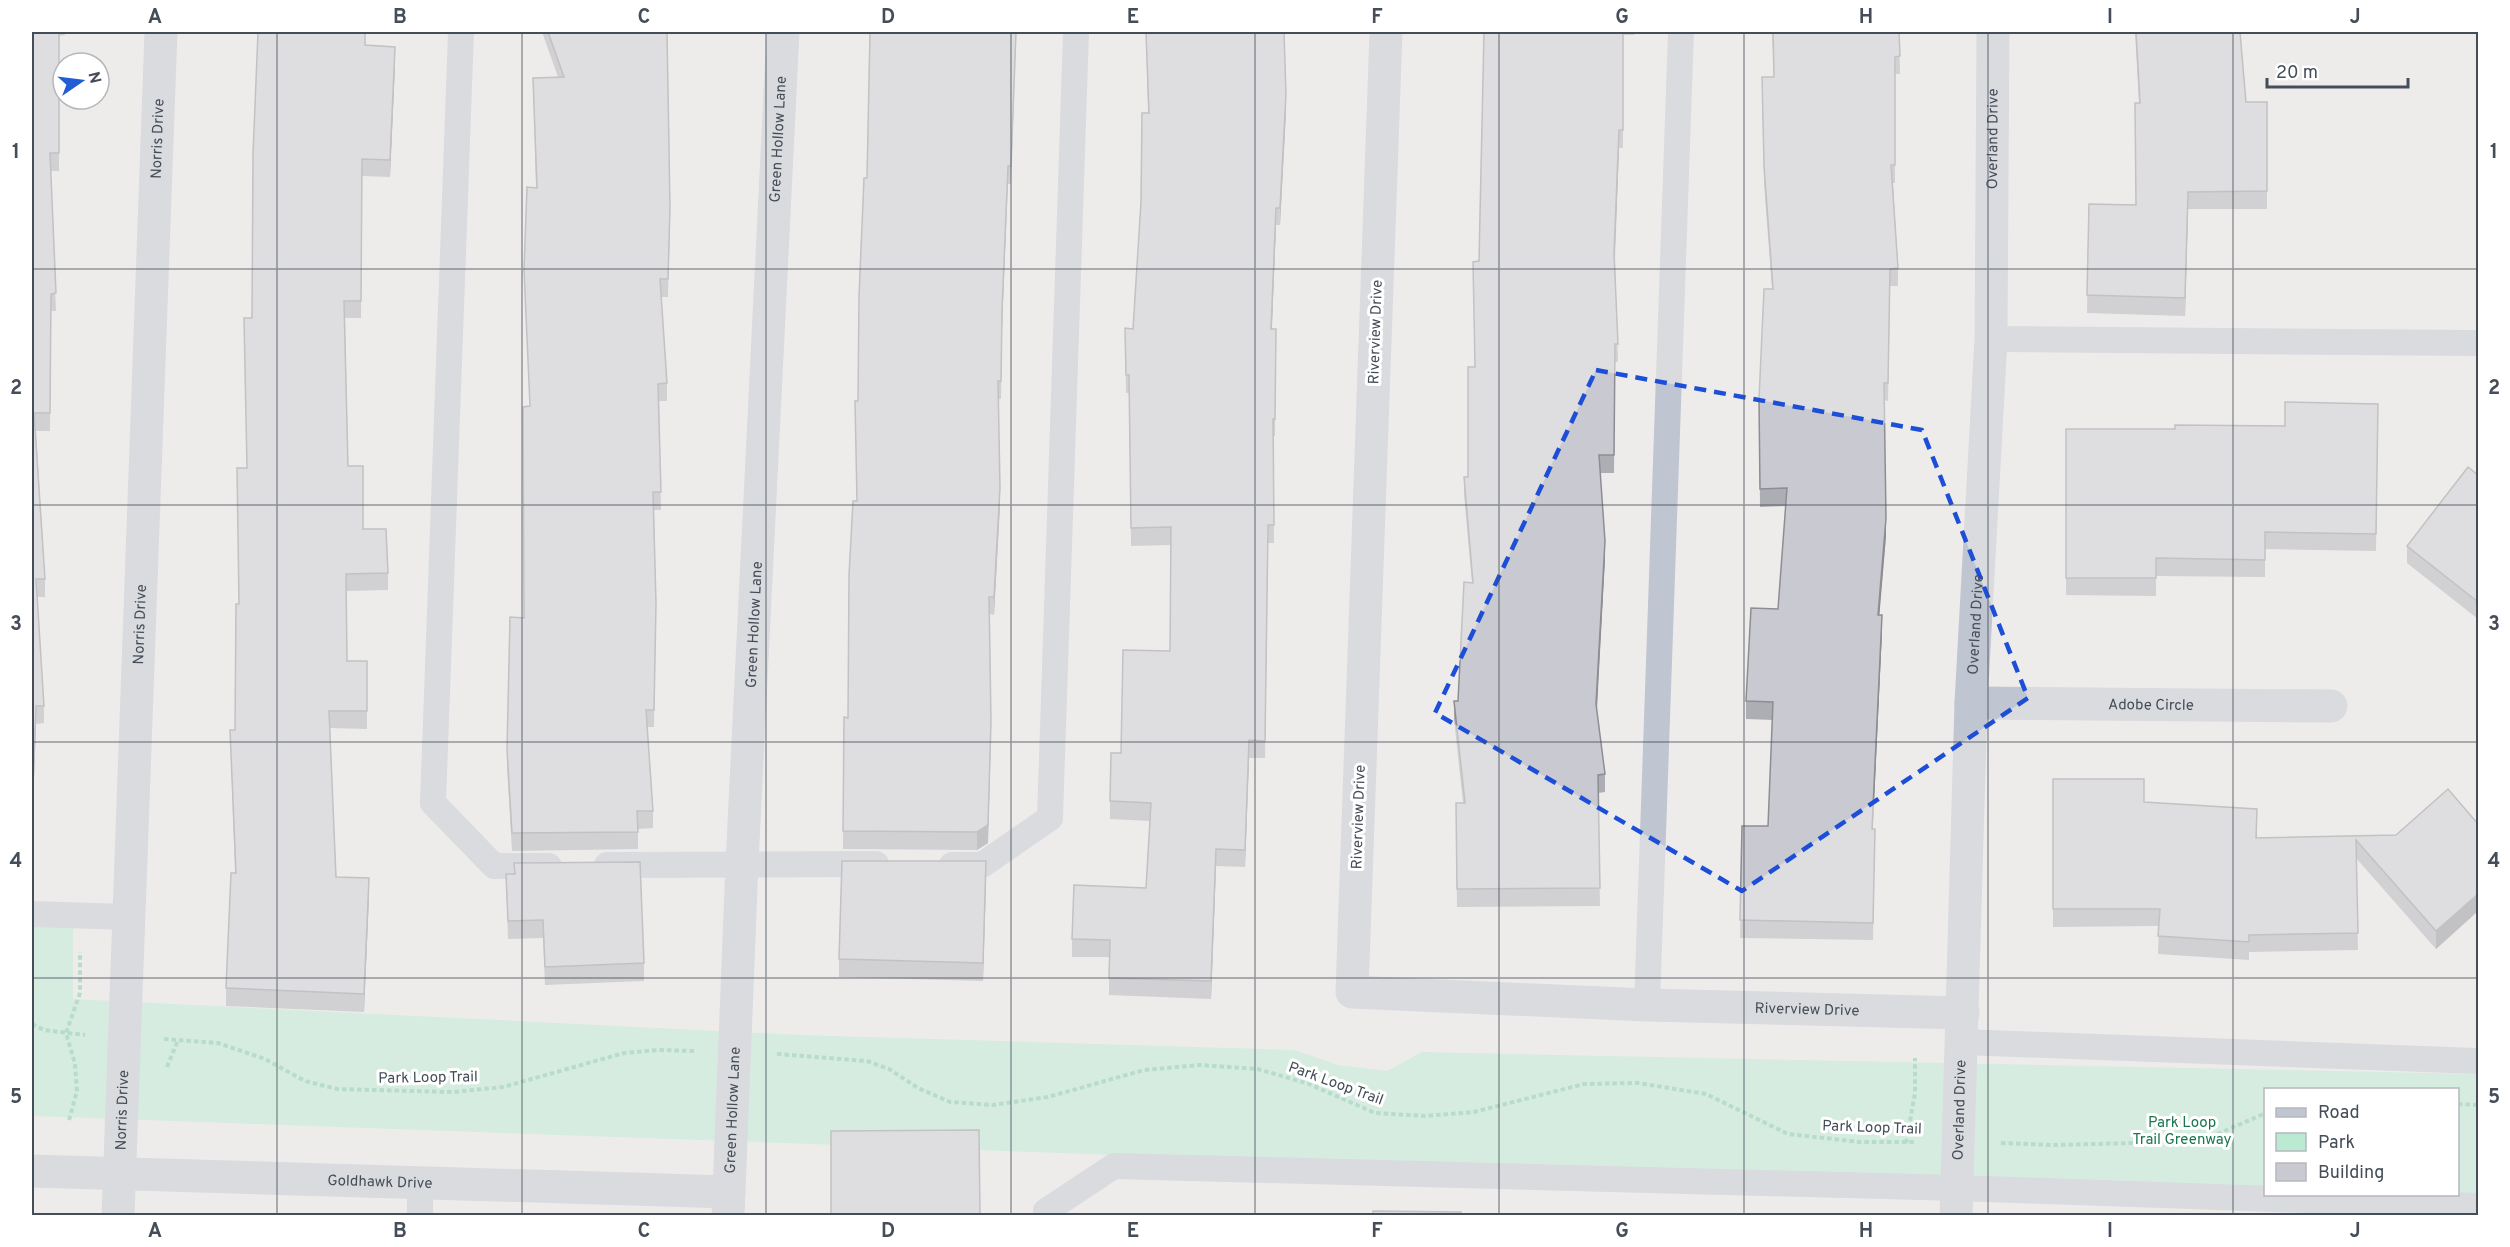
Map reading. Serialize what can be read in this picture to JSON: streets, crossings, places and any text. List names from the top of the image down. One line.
{"streets":{"street":["Norris Drive","Green Hollow Lane","Overland Drive","Riverview Drive","Adobe Circle","Goldhawk Drive"],"path":["Park Loop Trail"]},"crossings":[["Norris Drive","Goldhawk Drive"],["Green Hollow Lane","Goldhawk Drive"],["Overland Drive","Riverview Drive"],["Overland Drive","Adobe Circle"]],"parks":["Park Loop Trail Greenway"],"legend":["Road","Park","Building"],"scale_bar":"20 m","north":"right","grid":{"columns":["A","B","C","D","E","F","G","H","I","J"],"rows":["1","2","3","4","5"]}}
